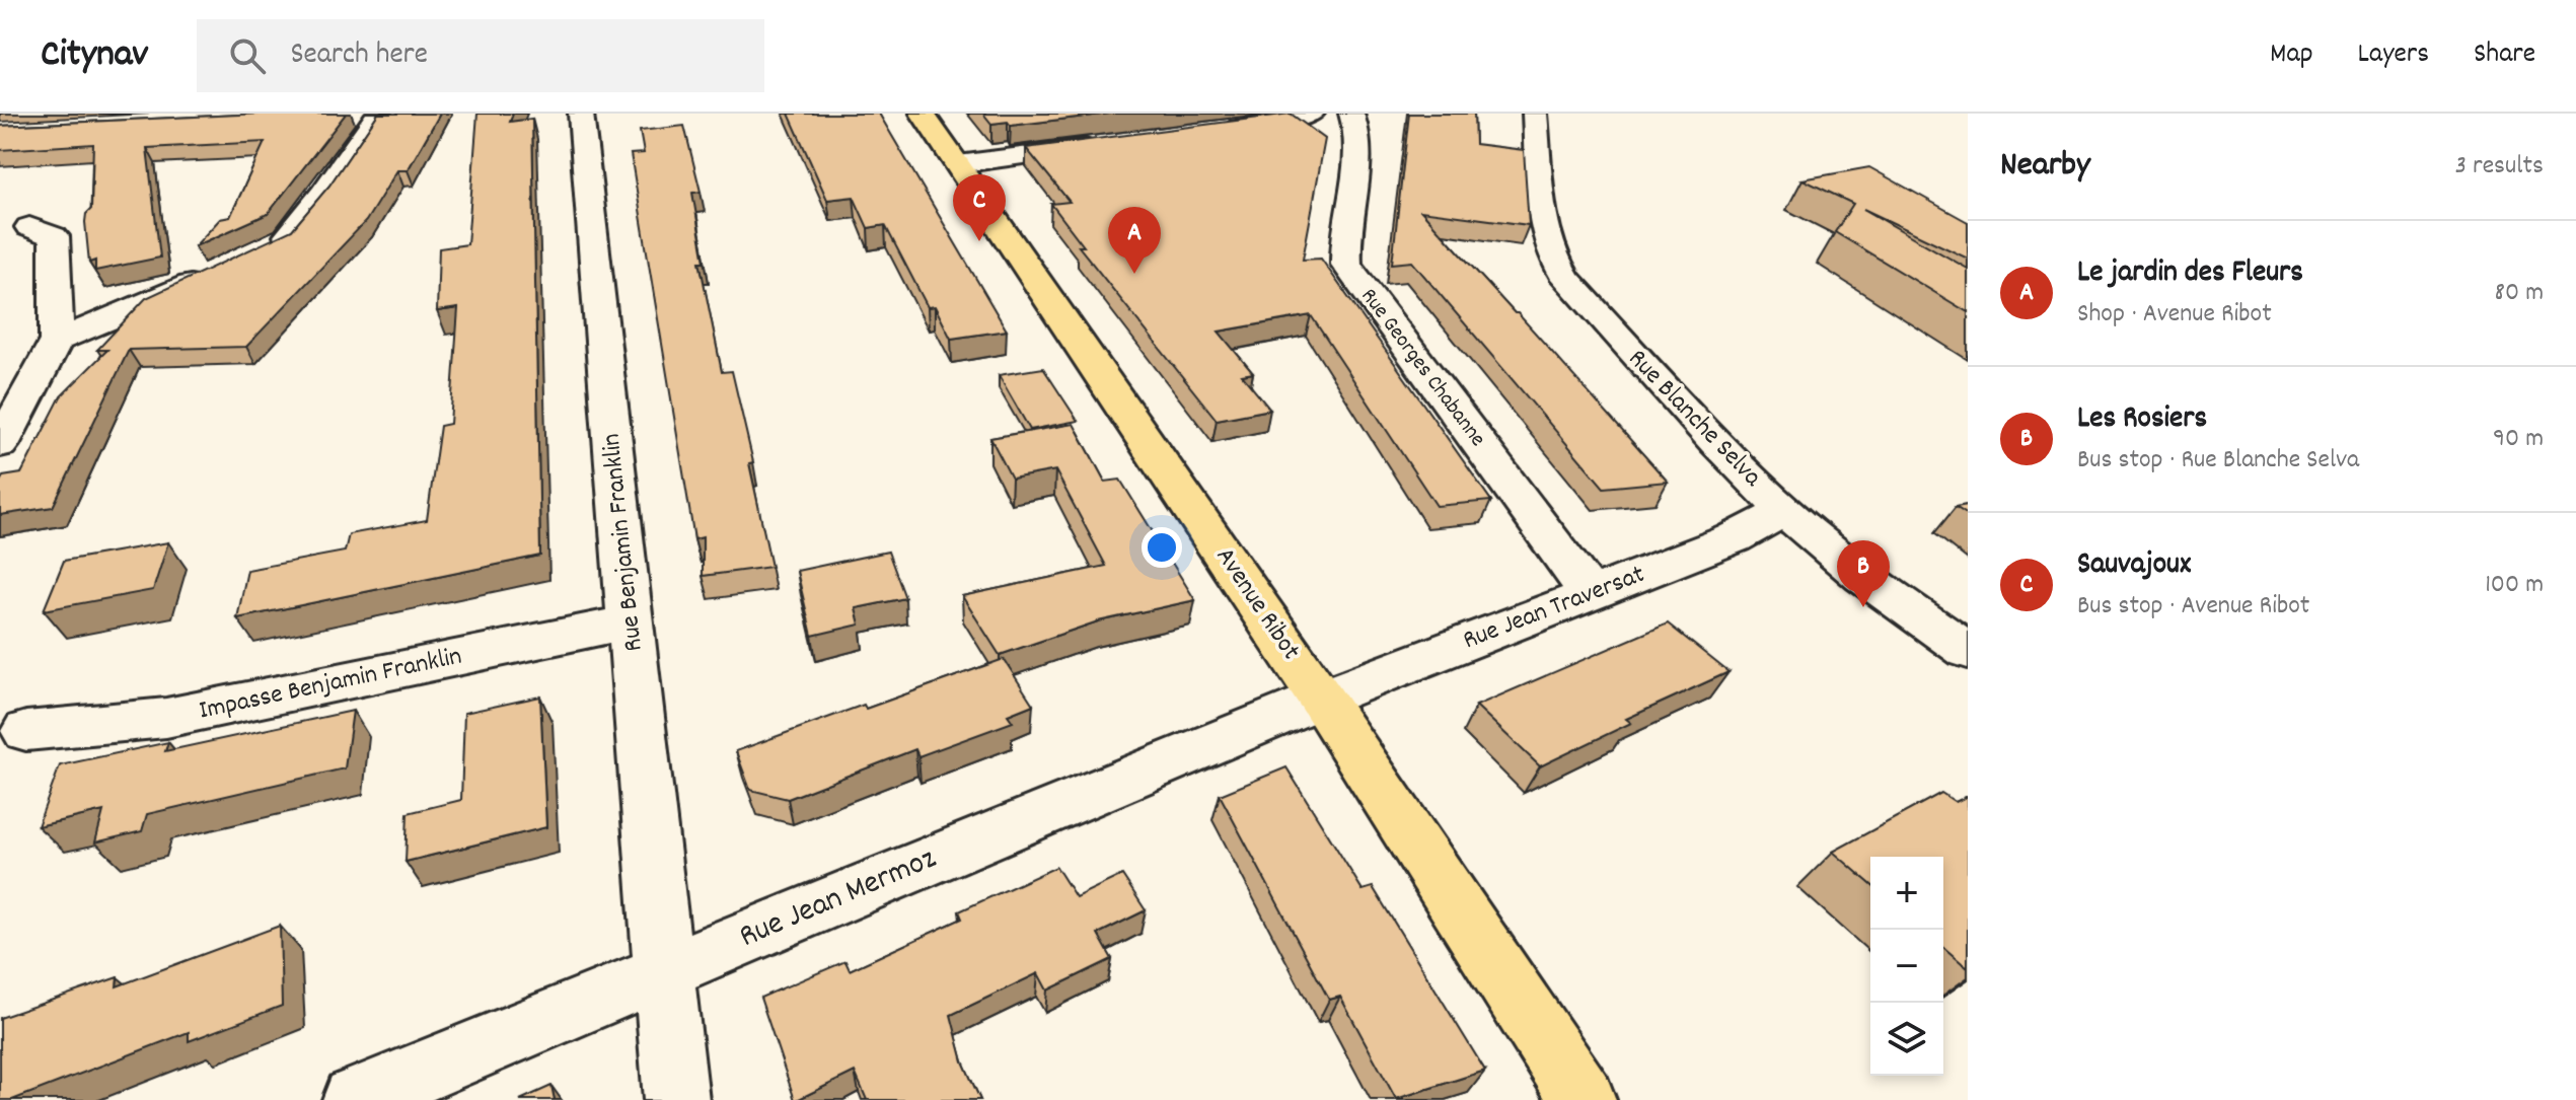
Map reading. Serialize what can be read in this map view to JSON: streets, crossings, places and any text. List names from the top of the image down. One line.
{"streets":{"main road":["Avenue Ribot"],"street":["Rue Georges Chabanne","Rue Blanche Selva","Rue Benjamin Franklin","Rue Jean Traversat","Impasse Benjamin Franklin","Rue Jean Mermoz"]},"crossings":[["Rue Georges Chabanne","Rue Jean Traversat"],["Rue Blanche Selva","Rue Jean Traversat"],["Rue Benjamin Franklin","Impasse Benjamin Franklin"],["Rue Benjamin Franklin","Rue Jean Mermoz"],["Avenue Ribot","Rue Jean Traversat"],["Avenue Ribot","Rue Jean Mermoz"],["Rue Jean Traversat","Rue Jean Mermoz"]],"page":{"header":"Citynav","search":"Search here","nav":["Map","Layers","Share"],"heading":["Nearby","3 results"],"pins":["C","A","B"],"list":[{"mark":"A","name":"Le jardin des Fleurs","note":"Shop · Avenue Ribot","value":"80 m"},{"mark":"B","name":"Les Rosiers","note":"Bus stop · Rue Blanche Selva","value":"90 m"},{"mark":"C","name":"Sauvajoux","note":"Bus stop · Avenue Ribot","value":"100 m"}],"map_buttons":["+","−"]}}
